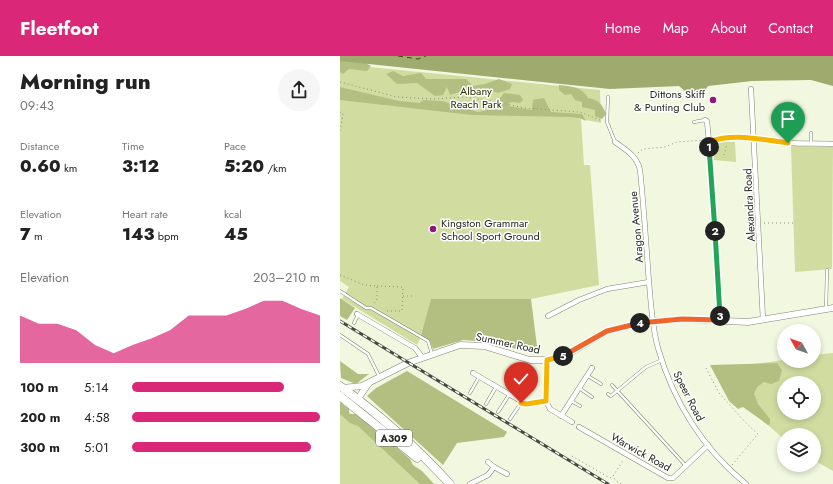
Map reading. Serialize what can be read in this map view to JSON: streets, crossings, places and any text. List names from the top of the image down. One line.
{"streets":{"highway":["A309"],"street":["Alexandra Road","Aragon Avenue","Summer Road","Speer Road","Warwick Road"]},"crossings":[["Alexandra Road","Summer Road"],["Aragon Avenue","Summer Road"],["Aragon Avenue","Speer Road"],["Summer Road","Speer Road"],["Summer Road","A309"],["Speer Road","Warwick Road"]],"parks":["Albany Reach Park"],"places":["Dittons Skiff & Punting Club","Kingston Grammar School Sport Ground"],"north":"top left","page":{"header":"Fleetfoot","nav":["Home","Map","About","Contact"],"heading":["Morning run","09:43"],"stats":[["Distance","0.60 km"],["Time","3:12"],["Pace","5:20 /km"],["Elevation","7 m"],["Heart rate","143 bpm"],["kcal","45"]],"pins":["1","2","3","4","5"],"chart":["Elevation","203–210 m"],"list":[{"name":"100 m","note":"5:14"},{"name":"200 m","note":"4:58"},{"name":"300 m","note":"5:01"}]}}
